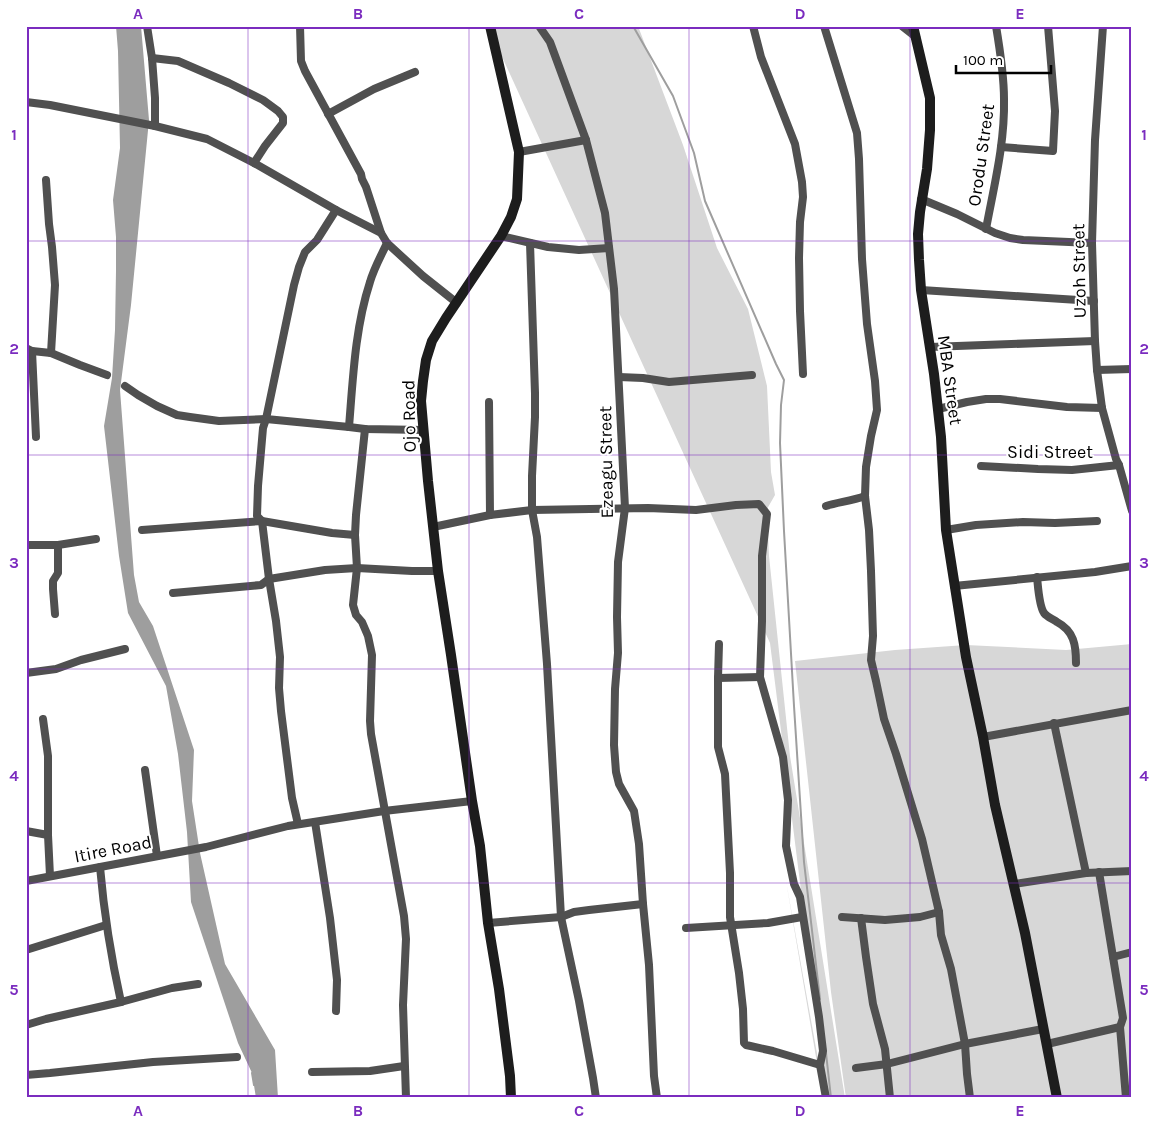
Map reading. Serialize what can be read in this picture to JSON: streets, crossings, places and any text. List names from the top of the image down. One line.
{"streets":{"street":["Orodu Street","Uzoh Street","MBA Street","Ojo Road","Sidi Street","Ezeagu Street","Itire Road"]},"crossings":[["Uzoh Street","Sidi Street"],["Ojo Road","Itire Road"]],"scale_bar":"100 m","grid":{"columns":["A","B","C","D","E"],"rows":["1","2","3","4","5"]}}
